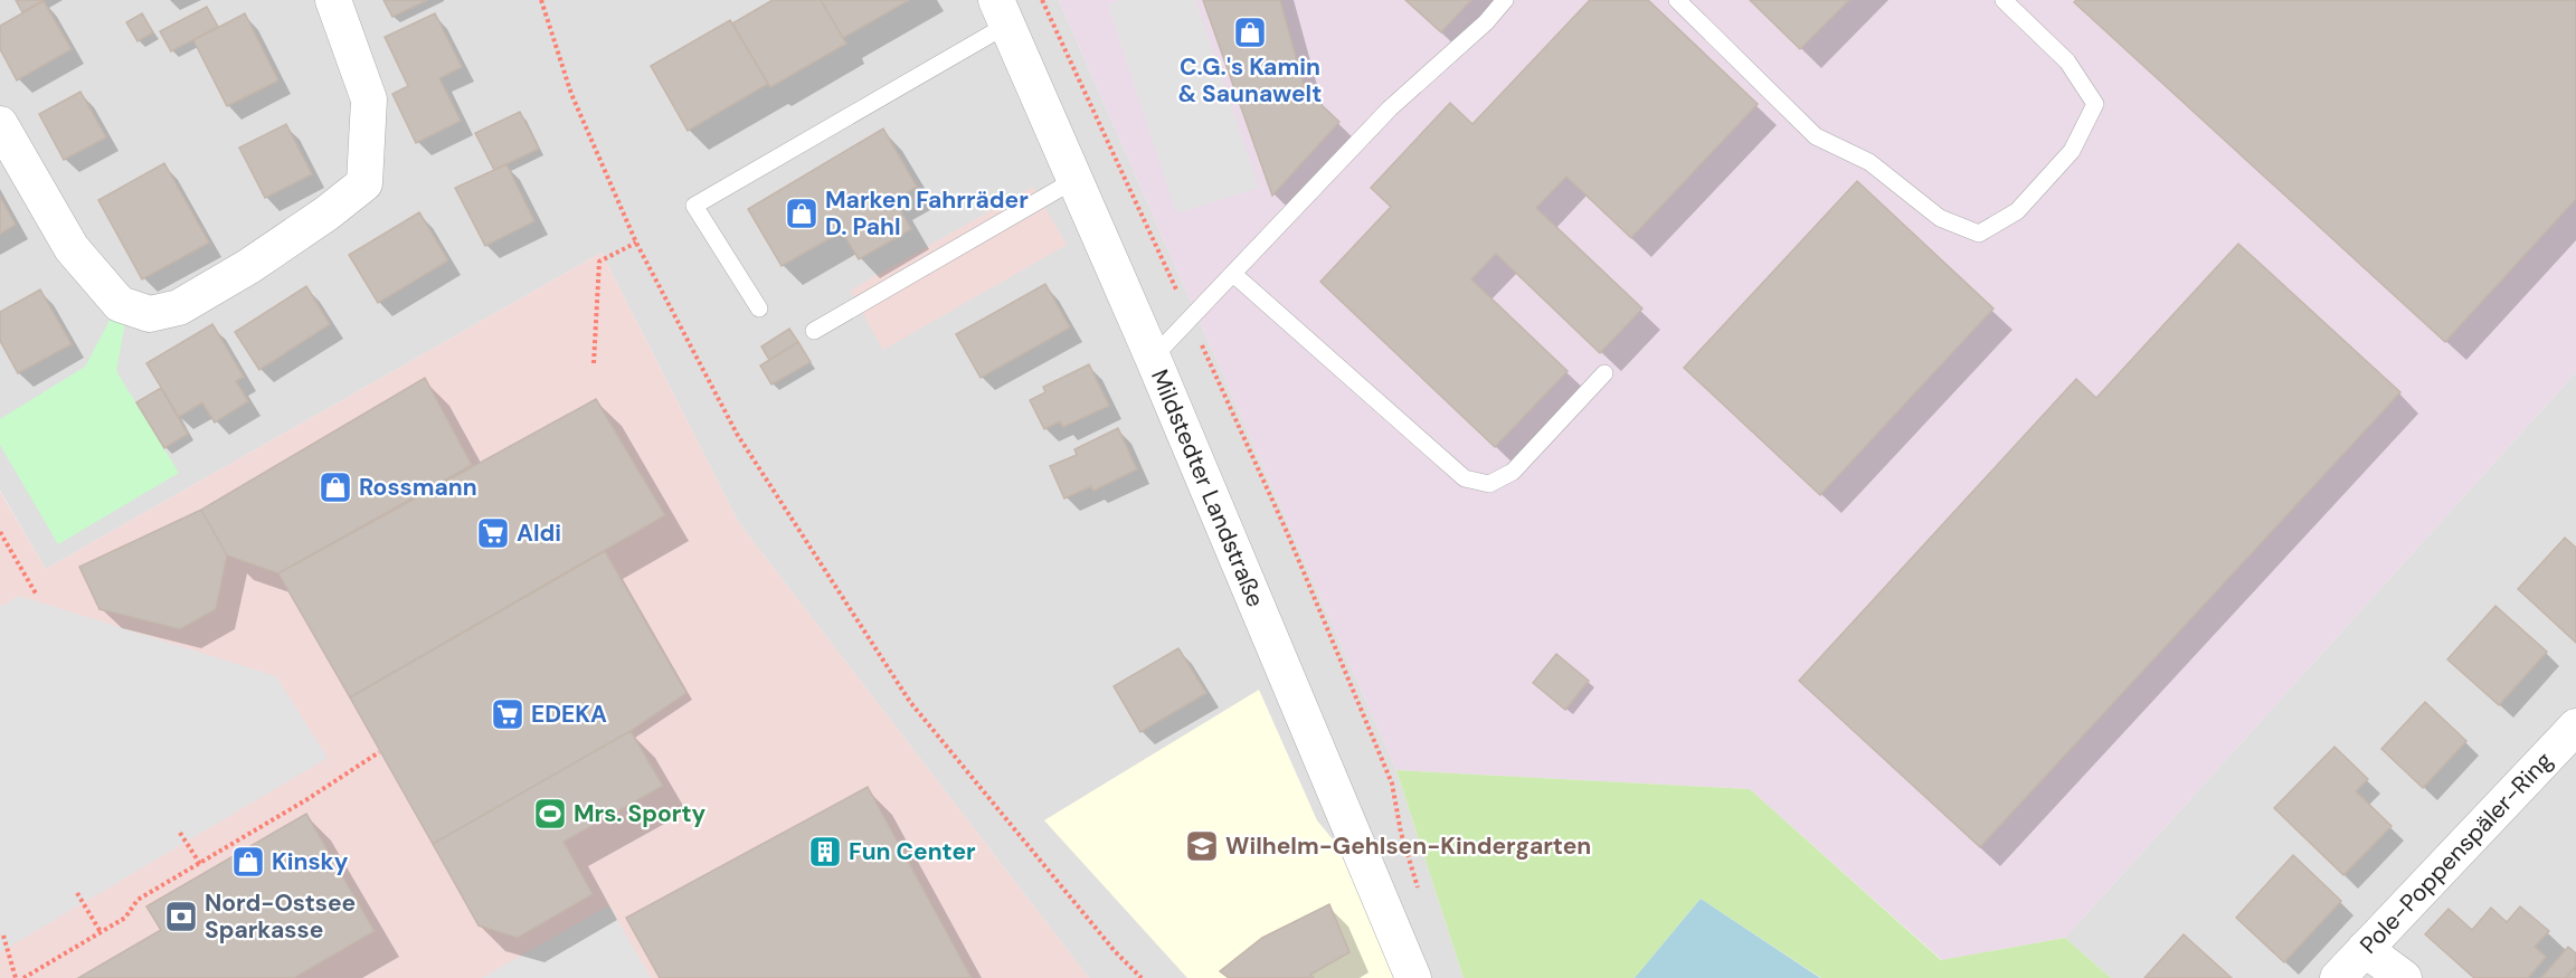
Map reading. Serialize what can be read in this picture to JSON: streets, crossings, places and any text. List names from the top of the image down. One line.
{"streets":{"street":["Mildstedter Landstraße","Pole-Poppenspäler-Ring"]},"places":{"shop":["C.G.'s Kamin & Saunawelt","Marken Fahrräder D. Pahl","Rossmann","Kinsky"],"supermarket":["Aldi","EDEKA"],"sports":["Mrs. Sporty"],"school or university":["Wilhelm-Gehlsen-Kindergarten"],"building":["Fun Center"],"bank":["Nord-Ostsee Sparkasse"]}}
